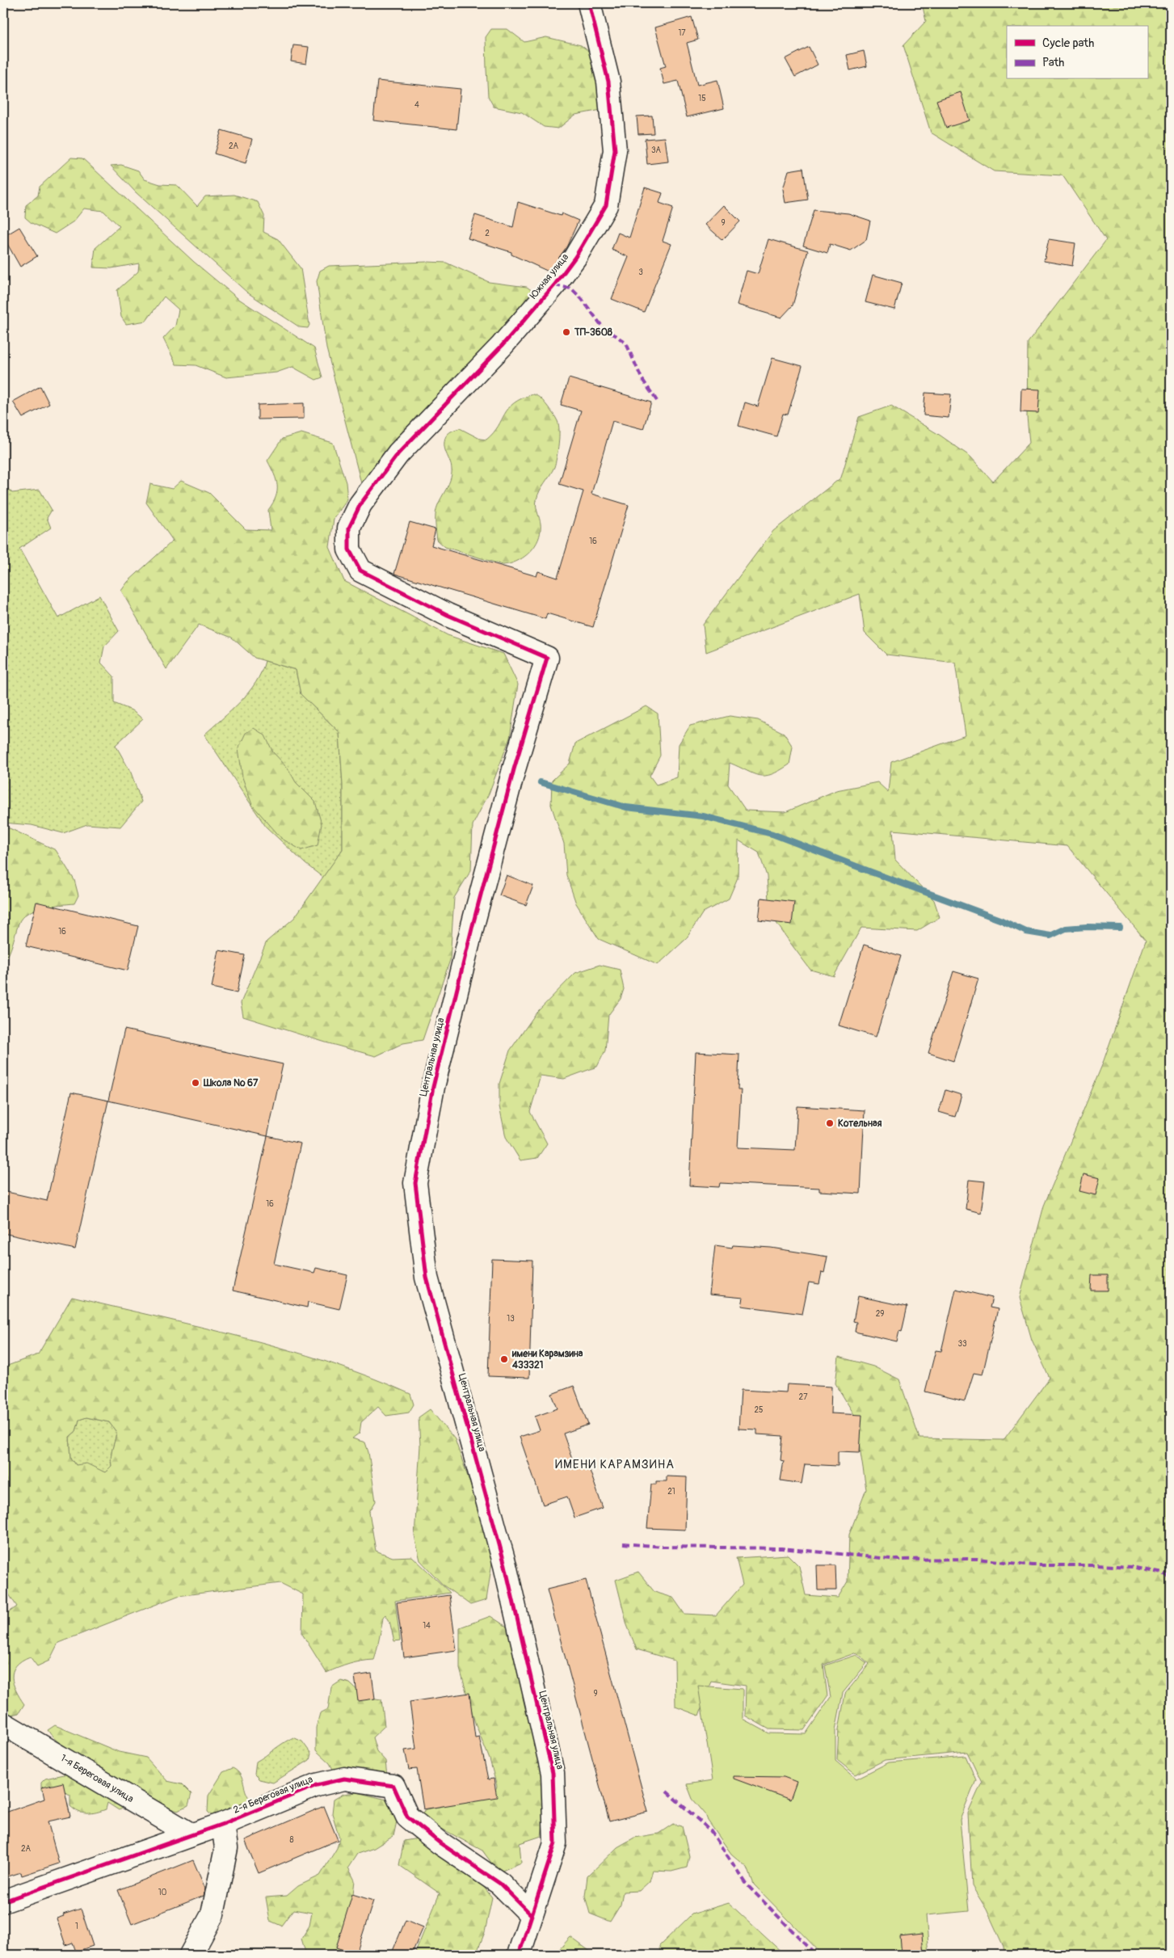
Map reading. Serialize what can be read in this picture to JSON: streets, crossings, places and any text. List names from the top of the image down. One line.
{"streets":{"street":["Южная улица","Центральная улица","1-я Береговая улица","2-я Береговая улица"]},"crossings":[["Южная улица","Центральная улица"],["Центральная улица","2-я Береговая улица"],["1-я Береговая улица","2-я Береговая улица"]],"districts":["ИМЕНИ КАРАМЗИНА"],"places":["ТП-3608","Школа № 67","Котельная","имени Карамзина 433321"],"house_numbers":["17","15","4","2А","3А","9","2","3","16","16","16","29","13","33","27","25","21","14","9","8","2А","10","1"],"legend":["Cycle path","Path"]}
